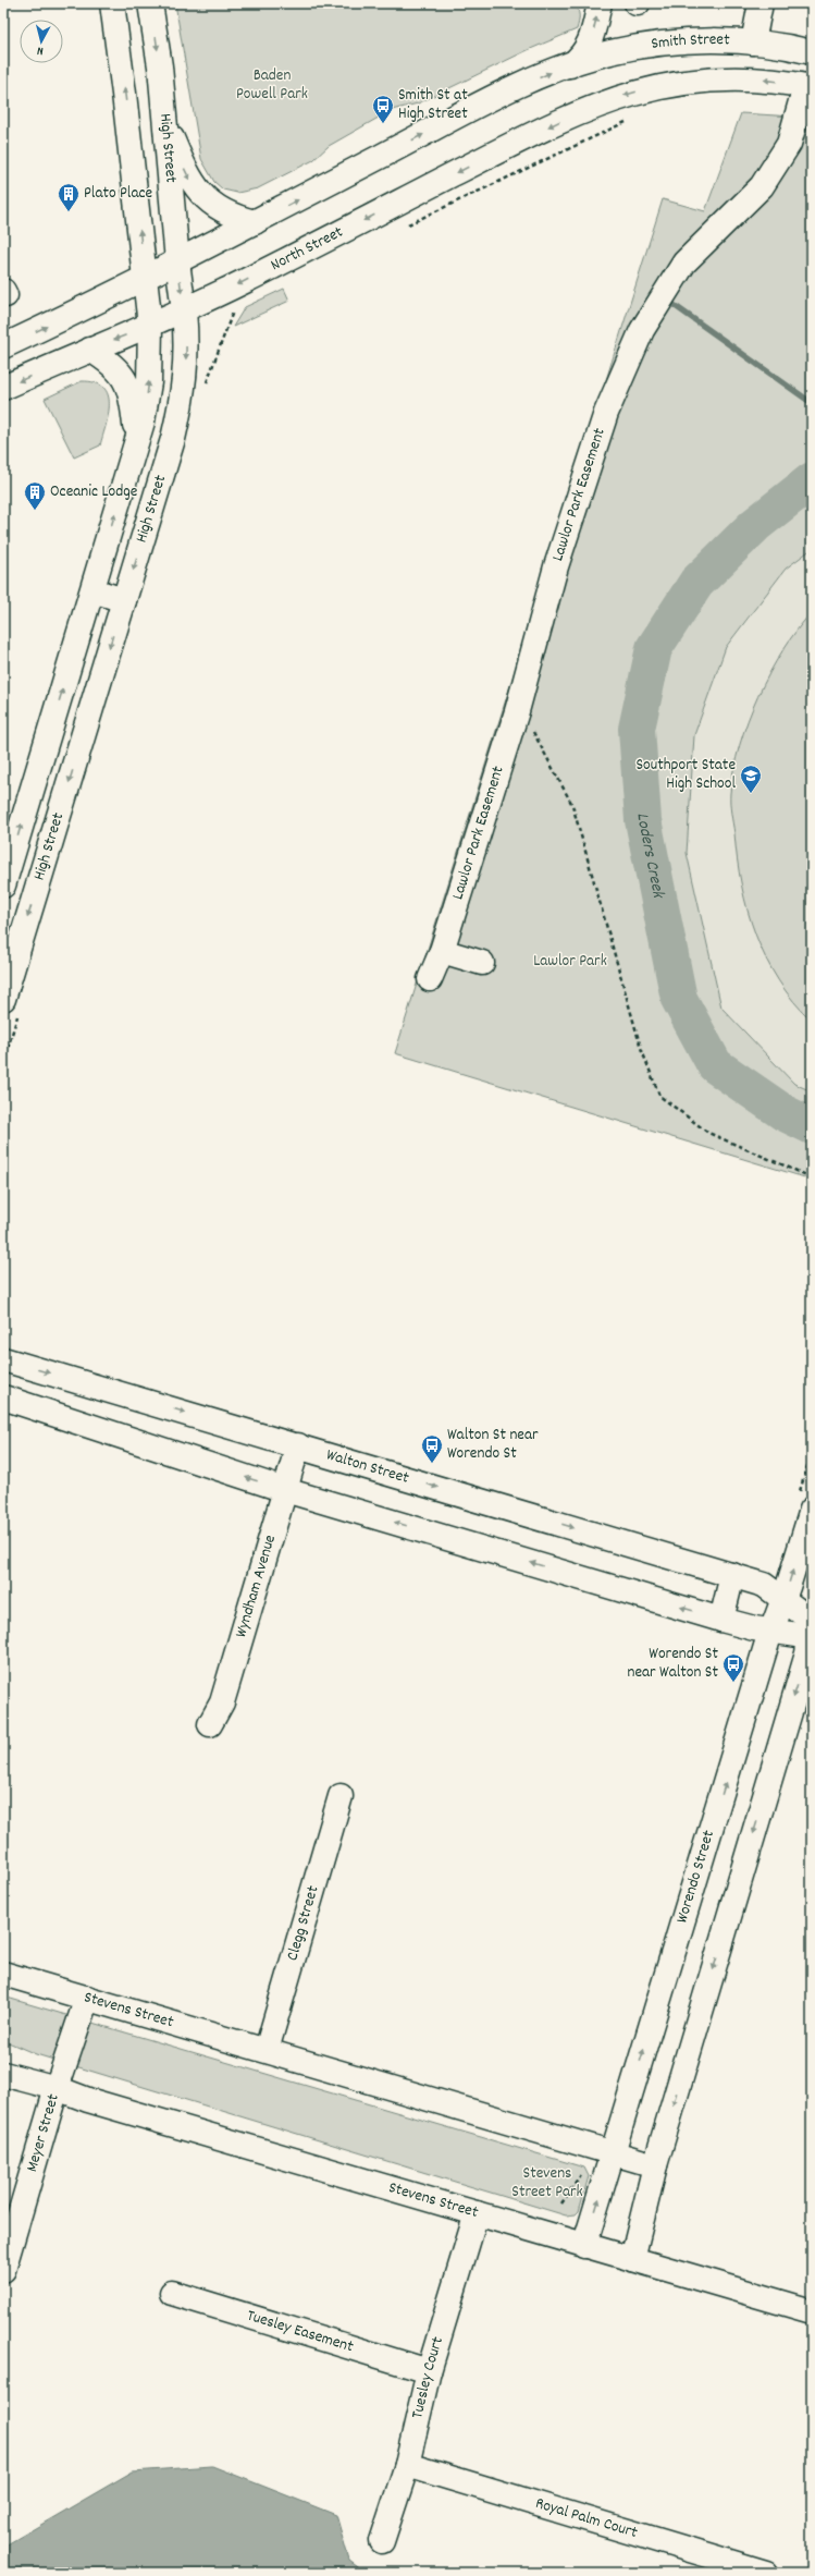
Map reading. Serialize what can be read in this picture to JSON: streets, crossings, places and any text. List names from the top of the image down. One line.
{"streets":{"main road":["Smith Street","High Street","North Street","Lawlor Park Easement","Walton Street","Wyndham Avenue","Worendo Street","Clegg Street","Stevens Street","Meyer Street","Tuesley Easement","Tuesley Court","Royal Palm Court"]},"crossings":[["High Street","North Street"],["North Street","Lawlor Park Easement"],["Walton Street","Wyndham Avenue"],["Walton Street","Worendo Street"],["Worendo Street","Stevens Street"],["Clegg Street","Stevens Street"],["Stevens Street","Meyer Street"],["Stevens Street","Tuesley Court"],["Tuesley Easement","Tuesley Court"],["Tuesley Court","Royal Palm Court"]],"water":["Loders Creek"],"parks":["Baden Powell Park","Lawlor Park","Stevens Street Park"],"places":{"bus stop":["Smith St at High Street","Walton St near Worendo St","Worendo St near Walton St"],"building":["Plato Place","Oceanic Lodge"],"school or university":["Southport State High School"]},"north":"bottom"}
